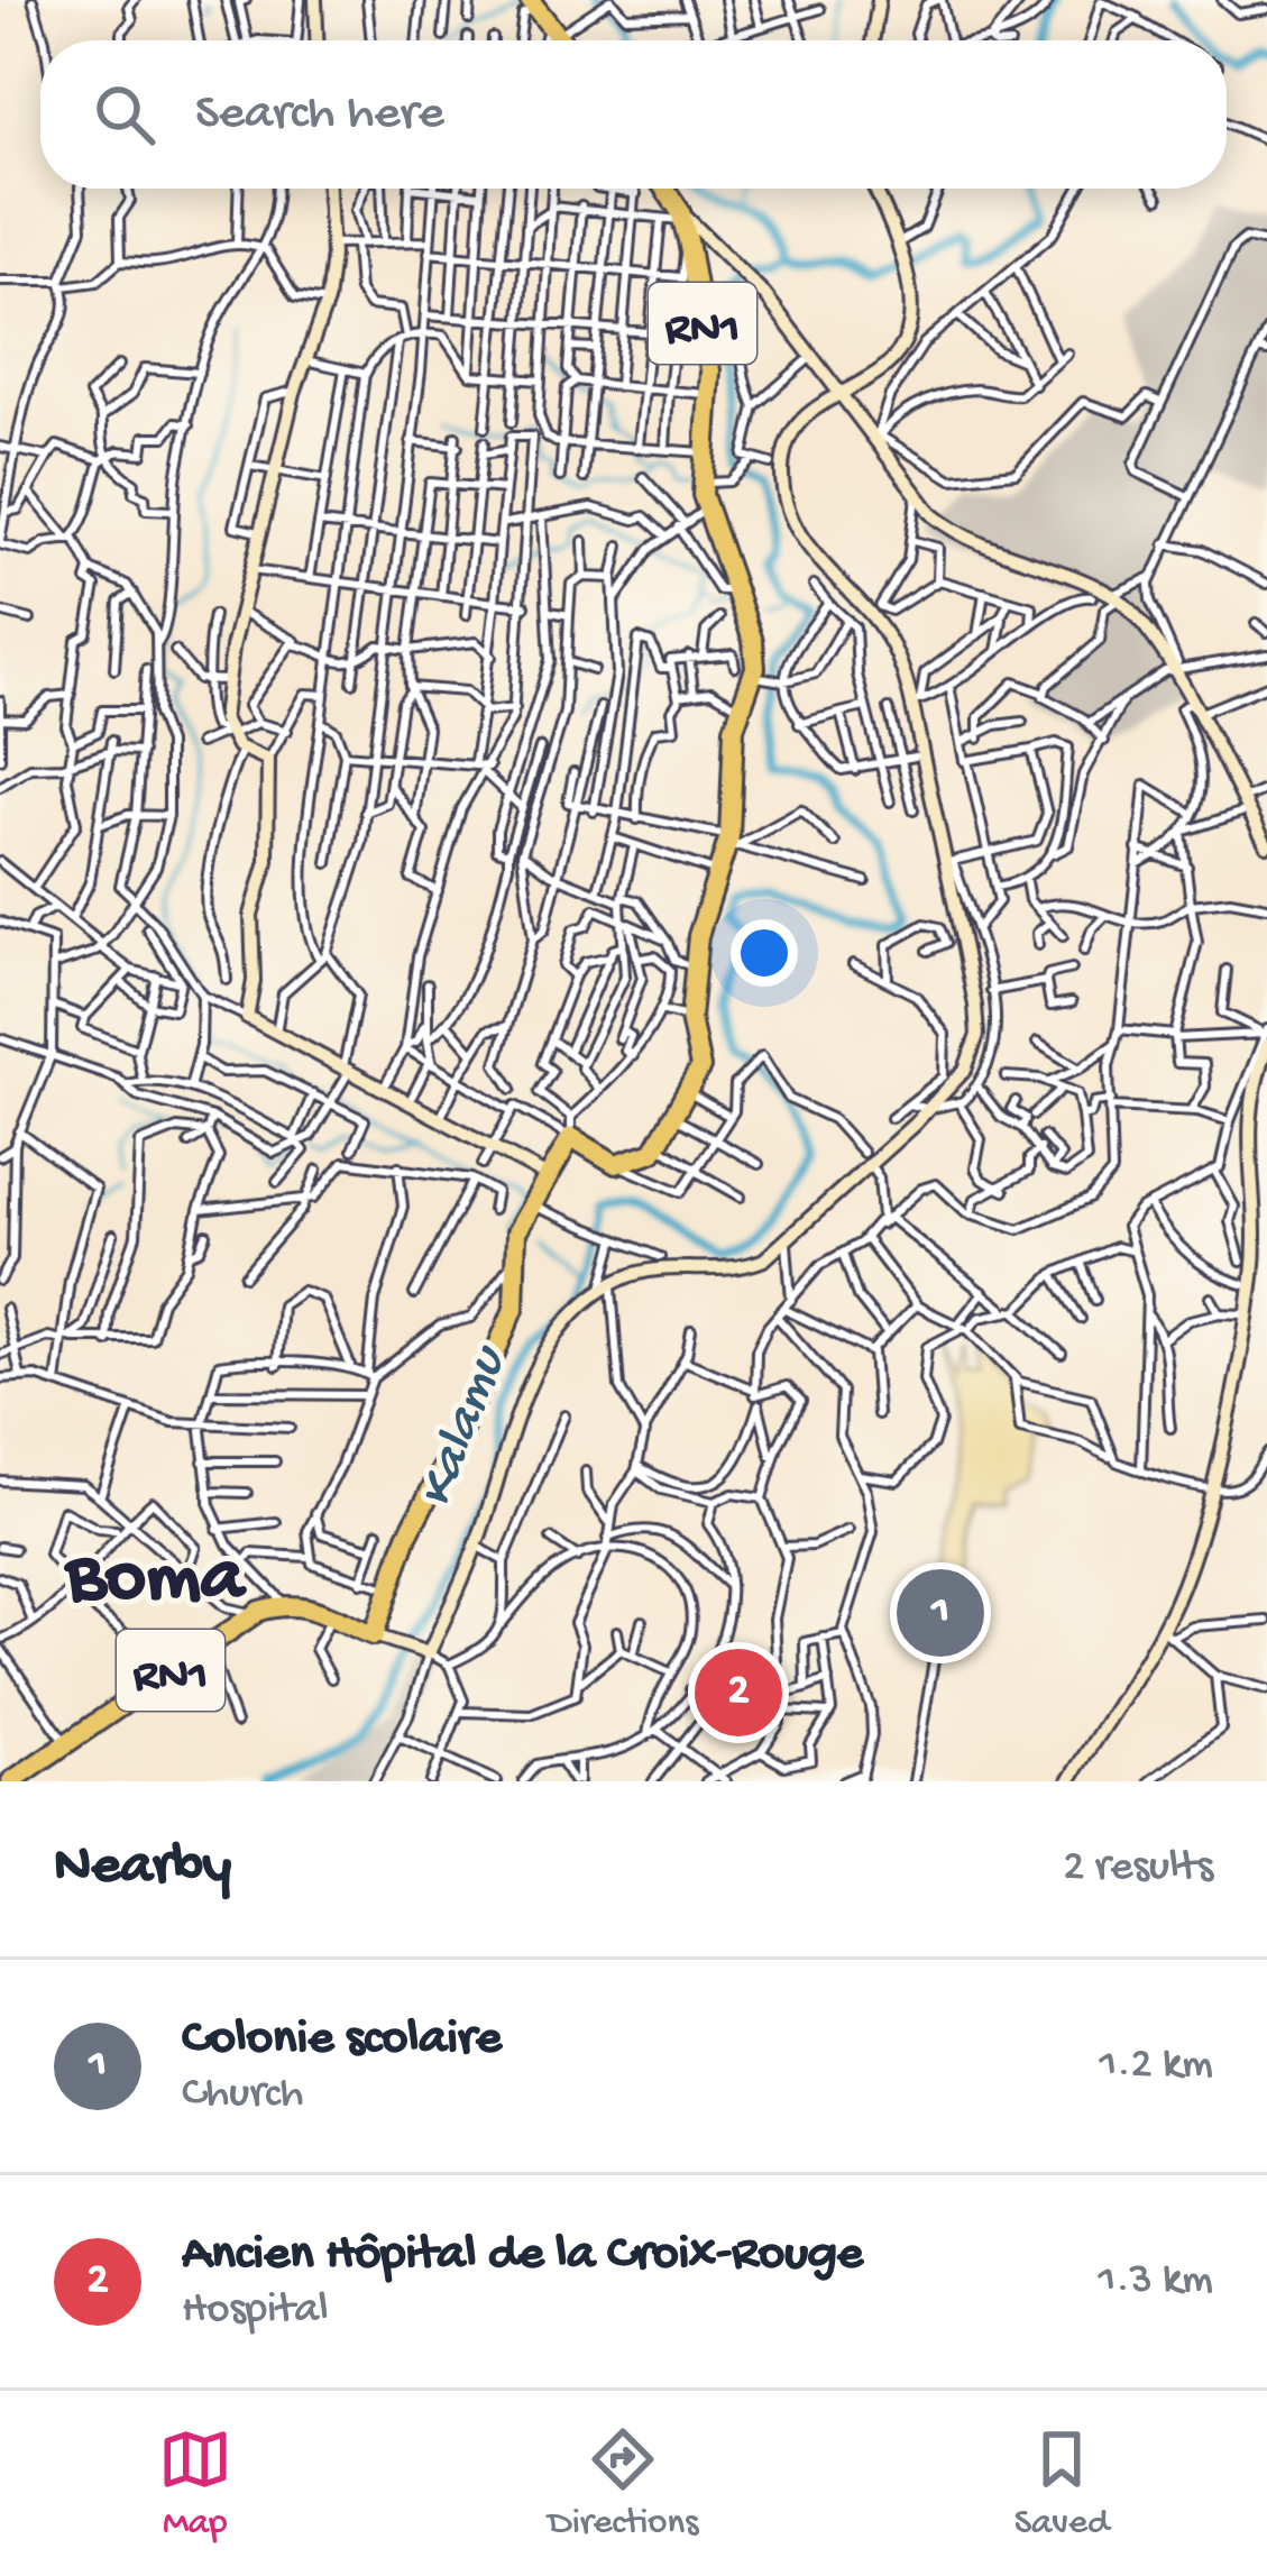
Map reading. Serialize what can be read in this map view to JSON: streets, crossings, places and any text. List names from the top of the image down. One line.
{"streets":{"highway":["RN1"]},"districts":["Boma"],"water":["Kalamu"],"page":{"search":"Search here","pins":["1","2"],"heading":["Nearby","2 results"],"list":[{"mark":"1","name":"Colonie scolaire","note":"Church","value":"1.2 km"},{"mark":"2","name":"Ancien Hôpital de la Croix-Rouge","note":"Hospital","value":"1.3 km"}],"nav":["Map","Directions","Saved"]}}
